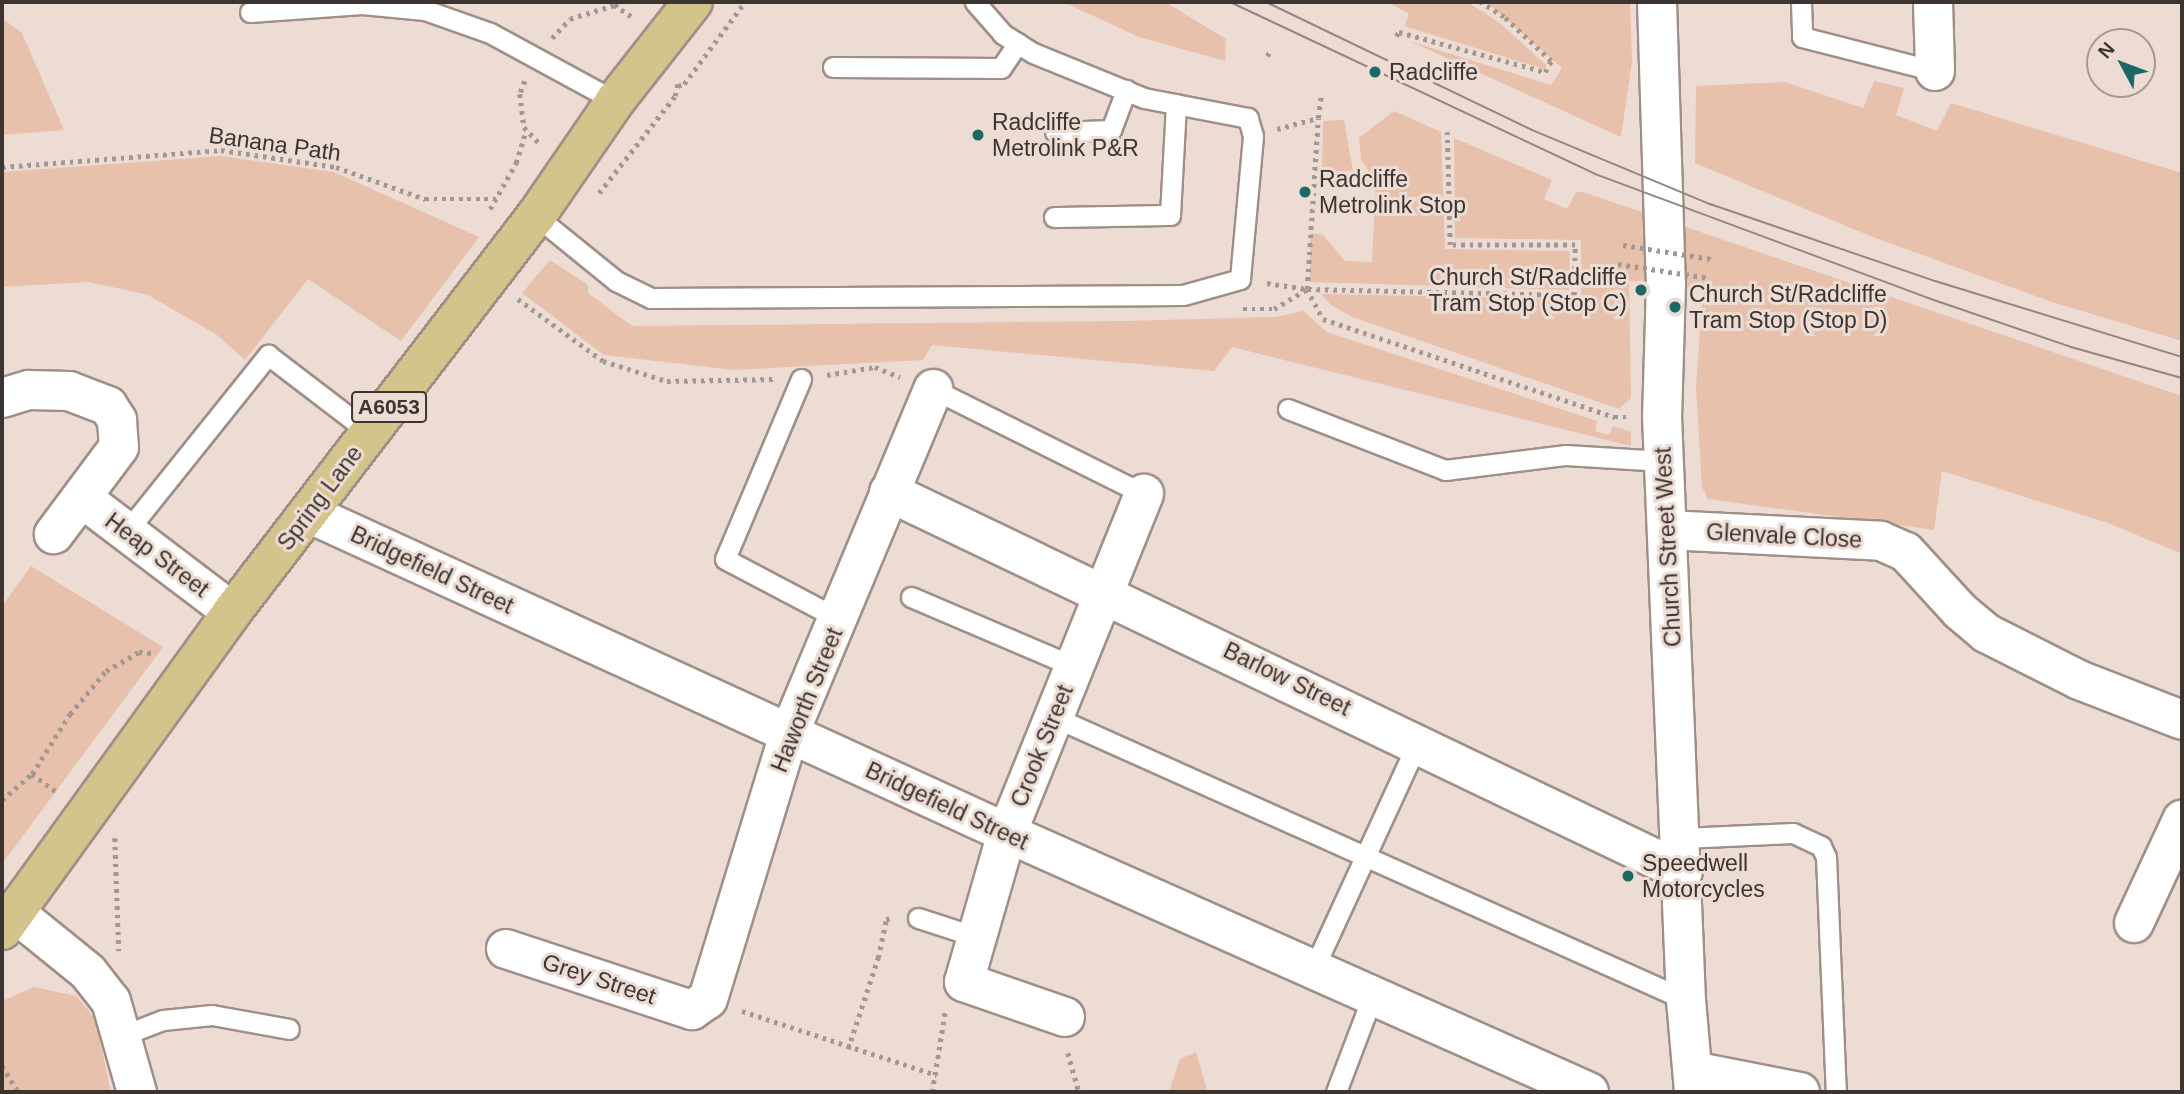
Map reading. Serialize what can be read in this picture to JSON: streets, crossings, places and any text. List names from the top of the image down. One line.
{"streets":{"main road":["A6053","Spring Lane"],"street":["Glenvale Close","Church Street West","Heap Street","Bridgefield Street","Barlow Street","Haworth Street","Crook Street","Grey Street"],"path":["Banana Path"]},"crossings":[["Spring Lane","Heap Street"],["Spring Lane","Bridgefield Street"],["Glenvale Close","Church Street West"],["Church Street West","Barlow Street"],["Bridgefield Street","Haworth Street"],["Bridgefield Street","Crook Street"],["Barlow Street","Haworth Street"],["Barlow Street","Crook Street"],["Haworth Street","Grey Street"]],"places":["Radcliffe","Radcliffe Metrolink P&R","Radcliffe Metrolink Stop","Church St/Radcliffe Tram Stop (Stop C)","Church St/Radcliffe Tram Stop (Stop D)","Speedwell Motorcycles"],"north":"top left"}
